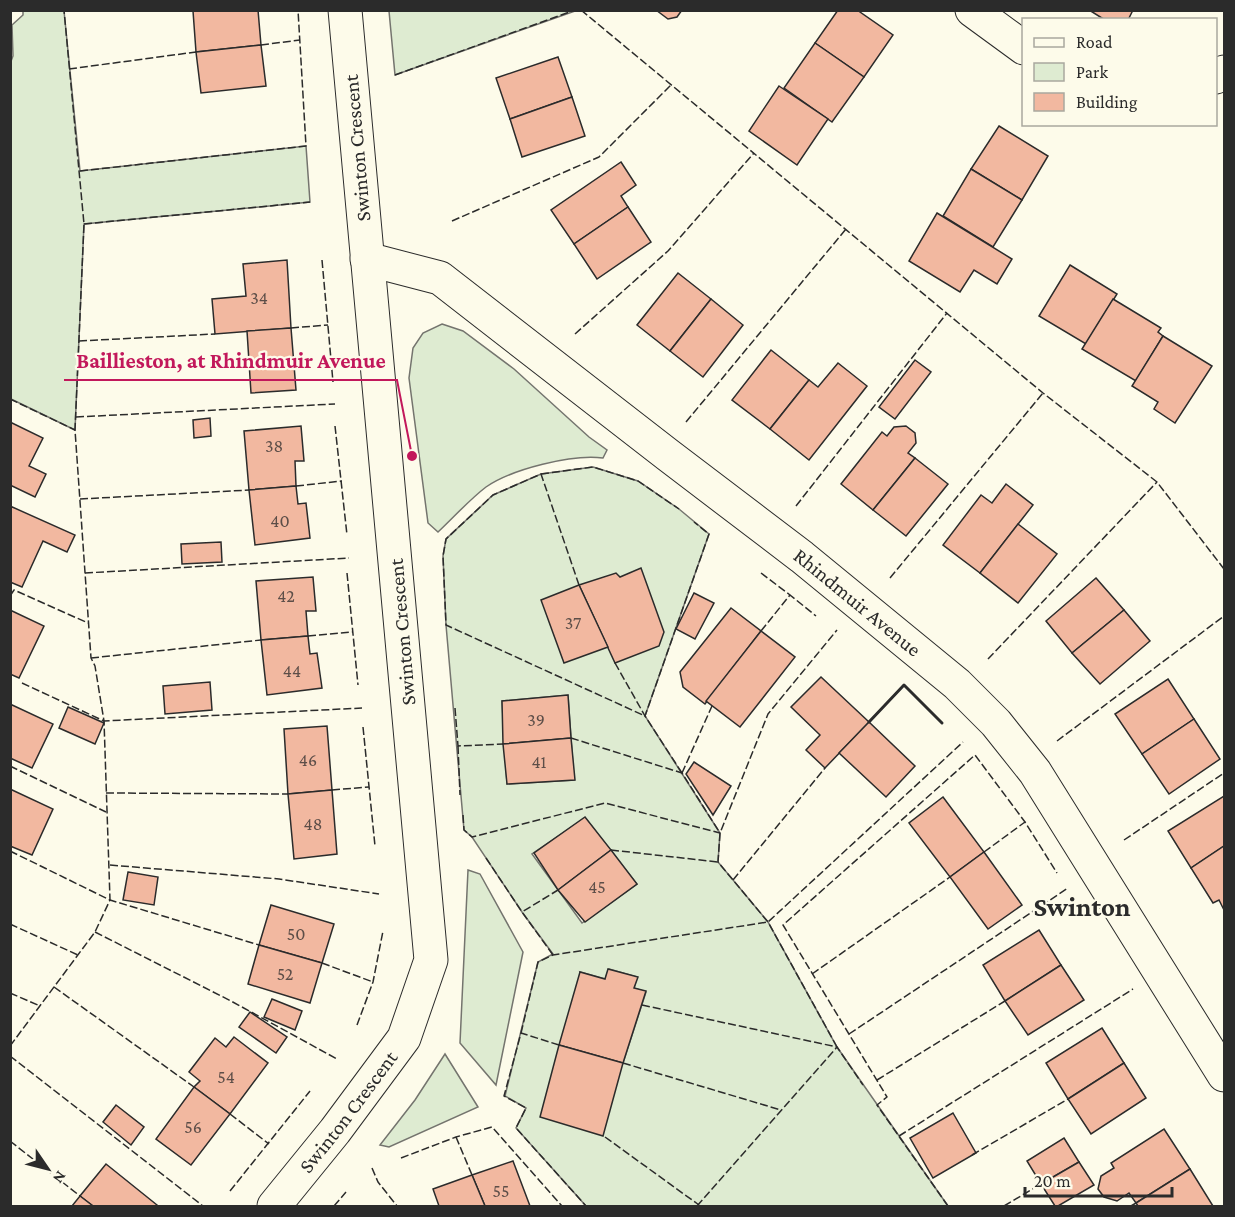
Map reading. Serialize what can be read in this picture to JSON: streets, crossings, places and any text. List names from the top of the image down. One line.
{"streets":{"street":["Swinton Crescent","Rhindmuir Avenue"]},"crossings":[["Swinton Crescent","Rhindmuir Avenue"]],"districts":["Swinton"],"places":["Baillieston, at Rhindmuir Avenue"],"house_numbers":["34","38","40","42","37","44","39","46","41","48","45","50","52","54","56","55"],"legend":["Road","Park","Building"],"scale_bar":"20 m","north":"bottom right"}
